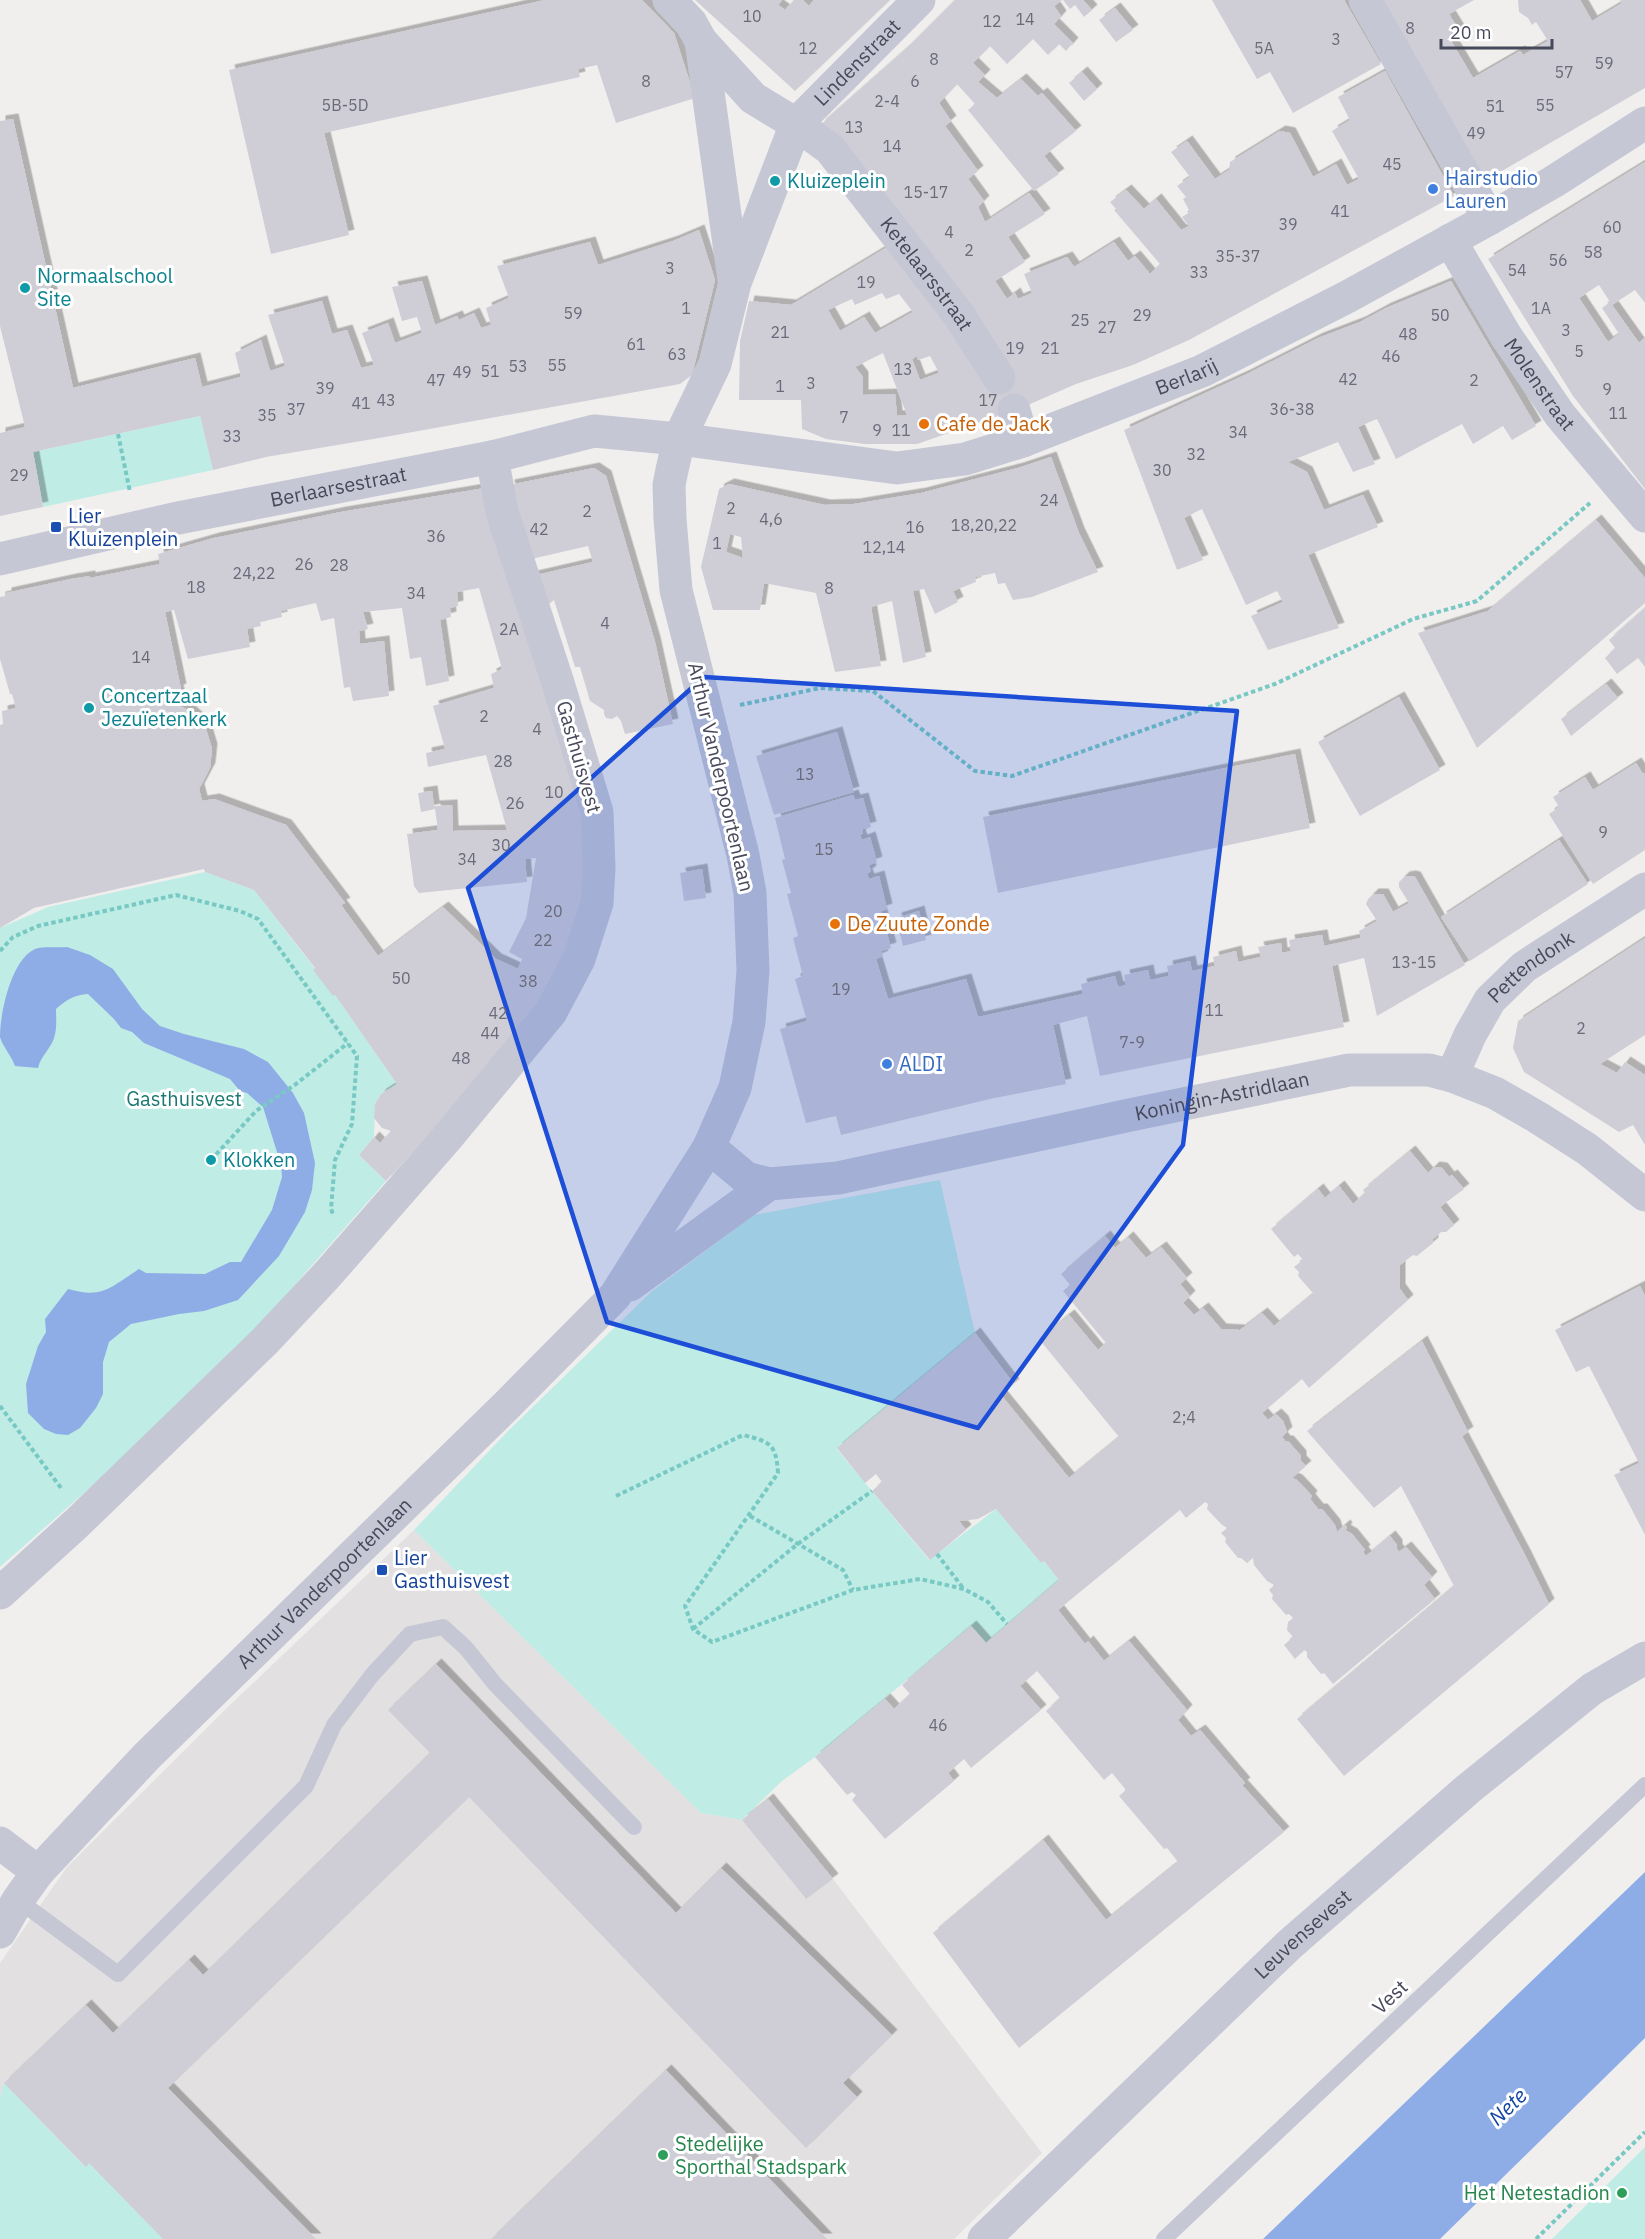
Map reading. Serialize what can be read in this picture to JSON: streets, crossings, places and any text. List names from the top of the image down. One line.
{"streets":{"street":["Lindenstraat","Ketelaarsstraat","Berlarij","Molenstraat","Berlaarsestraat","Gasthuisvest","Arthur Vanderpoortenlaan","Pettendonk","Koningin-Astridlaan","Leuvensevest"],"lane":["Vest"]},"crossings":[["Lindenstraat","Ketelaarsstraat"],["Berlarij","Molenstraat"],["Berlarij","Berlaarsestraat"],["Berlarij","Arthur Vanderpoortenlaan"],["Berlaarsestraat","Gasthuisvest"],["Berlaarsestraat","Arthur Vanderpoortenlaan"],["Arthur Vanderpoortenlaan","Koningin-Astridlaan"],["Pettendonk","Koningin-Astridlaan"]],"water":["Nete"],"parks":["Gasthuisvest"],"places":{"other":["Kluizeplein","Hairstudio Lauren","Normaalschool Site","Cafe de Jack","Concertzaal Jezuïetenkerk","De Zuute Zonde","ALDI","Klokken","Stedelijke Sporthal Stadspark","Het Netestadion"],"transit":["Lier Kluizenplein","Lier Gasthuisvest"]},"house_numbers":["10","14","12","8","3","12","5A","8","59","57","8","6","2-4","5B-5D","55","51","13","49","14","45","15-17","41","39","60","4","2","58","35-37","56","3","54","33","19","1","1A","59","29","50","25","27","3","21","48","61","19","21","5","63","46","55","53","13","51","49","42","47","2","3","1","39","9","43","17","41","37","36-38","11","35","7","9","11","34","33","32","30","29","24","2","2","4,6","18,20,22","16","42","36","1","12,14","26","28","24,22","18","8","34","4","2A","14","2","4","28","13","10","26","9","30","15","34","20","22","13-15","50","38","19","11","42","2","44","7-9","48","2;4","46"],"scale_bar":"20 m"}
